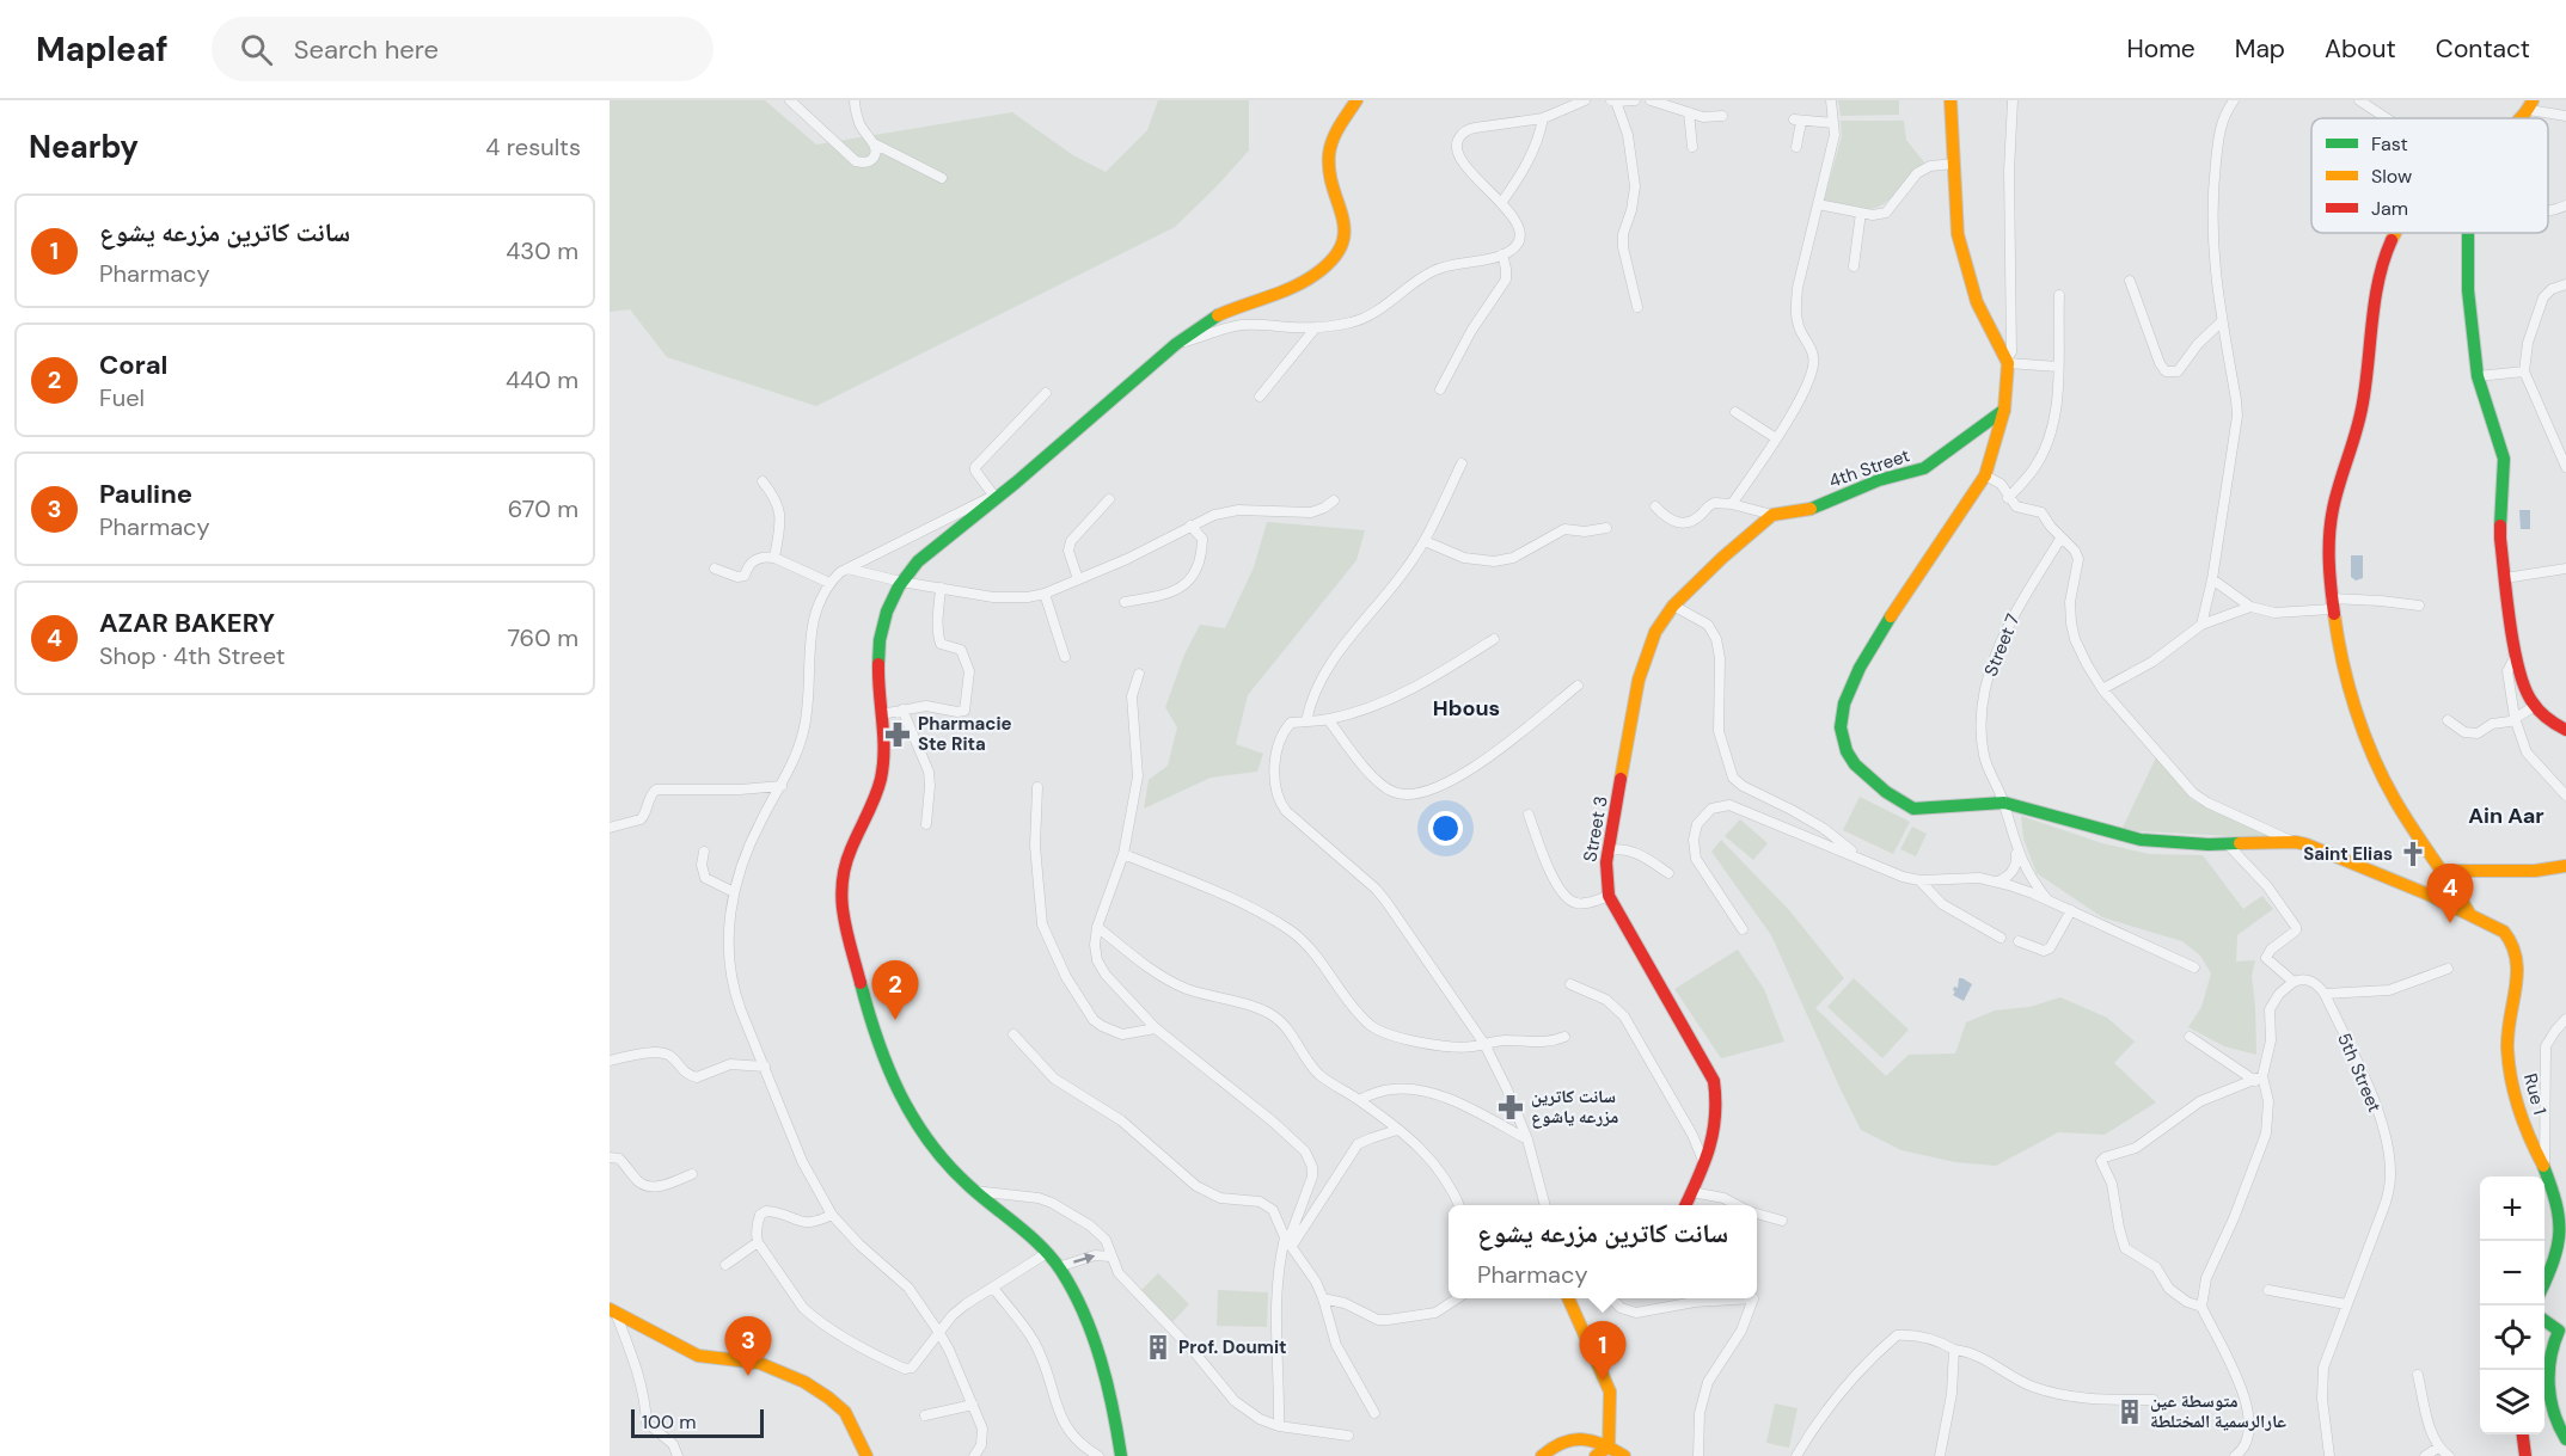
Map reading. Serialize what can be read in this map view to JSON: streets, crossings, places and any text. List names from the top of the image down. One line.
{"streets":{"main road":["4th Street","Street 3","Rue 1"],"street":["Street 7","5th Street"]},"crossings":[["4th Street","Street 3"]],"districts":["Hbous","Ain Aar"],"places":{"pharmacy":["Pharmacie Ste Rita","سانت كاترين مزرعه ياشوع"],"church":["Saint Elias"],"building":["Prof. Doumit","متوسطة عين عارالرسمية المختلطة"]},"legend":["Fast","Slow","Jam"],"scale_bar":"100 m","page":{"header":"Mapleaf","search":"Search here","nav":["Home","Map","About","Contact"],"heading":["Nearby","4 results"],"list":[{"mark":"1","name":"سانت كاترين مزرعه يشوع","note":"Pharmacy","value":"430 m"},{"mark":"2","name":"Coral","note":"Fuel","value":"440 m"},{"mark":"3","name":"Pauline","note":"Pharmacy","value":"670 m"},{"mark":"4","name":"AZAR BAKERY","note":"Shop · 4th Street","value":"760 m"}],"pins":["4","2","3","1"],"map_buttons":["+","−"],"popup":["سانت كاترين مزرعه يشوع","Pharmacy"],"scale":"100 m"}}
